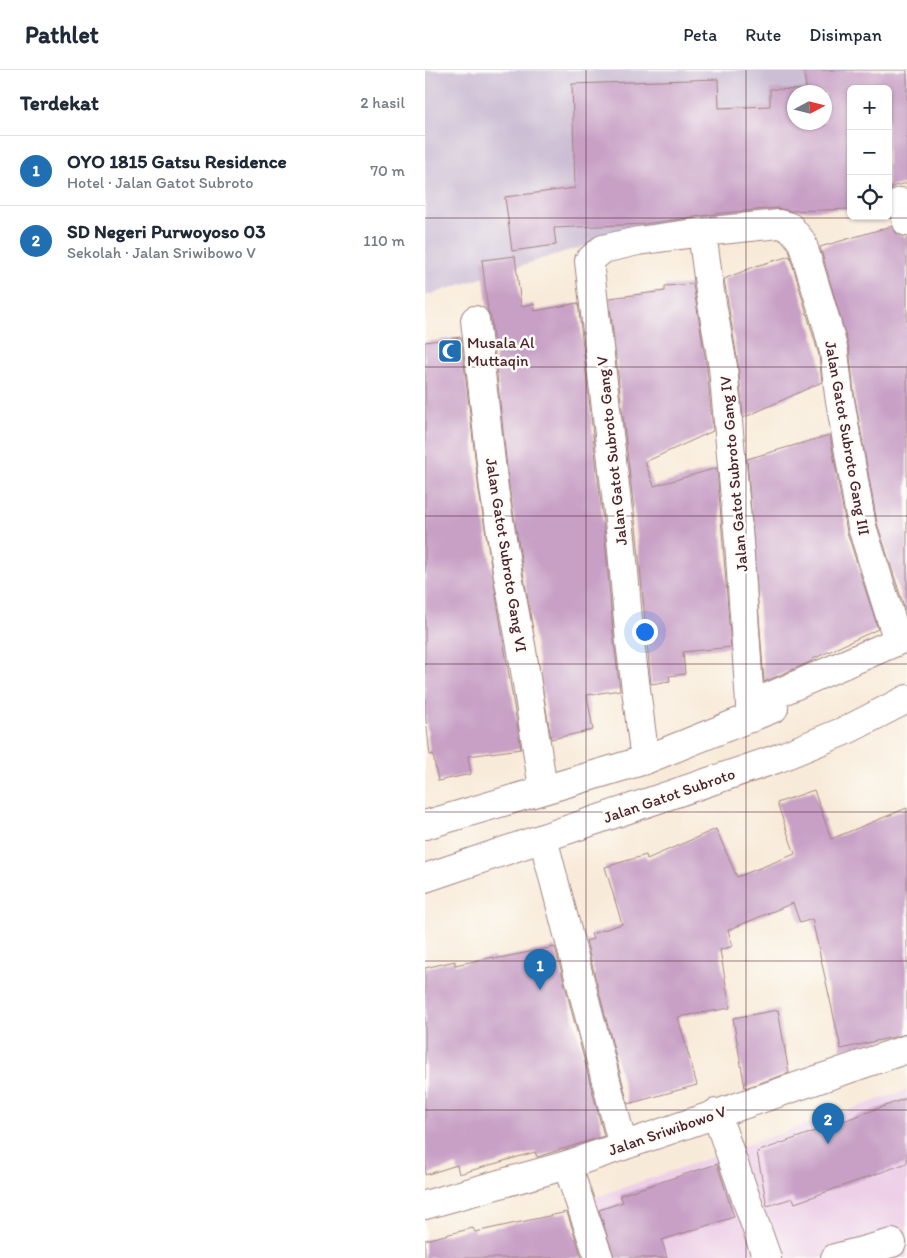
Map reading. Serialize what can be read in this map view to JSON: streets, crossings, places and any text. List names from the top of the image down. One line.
{"streets":{"street":["Jalan Gatot Subroto Gang III","Jalan Gatot Subroto Gang V","Jalan Gatot Subroto Gang IV","Jalan Gatot Subroto Gang VI","Jalan Gatot Subroto","Jalan Sriwibowo V"]},"crossings":[["Jalan Gatot Subroto Gang III","Jalan Gatot Subroto Gang V"],["Jalan Gatot Subroto Gang III","Jalan Gatot Subroto Gang IV"],["Jalan Gatot Subroto Gang V","Jalan Gatot Subroto Gang IV"]],"places":{"mosque":["Musala Al Muttaqin"]},"north":"right","page":{"header":"Pathlet","nav":["Peta","Rute","Disimpan"],"heading":["Terdekat","2 hasil"],"map_buttons":["+","−"],"list":[{"mark":"1","name":"OYO 1815 Gatsu Residence","note":"Hotel · Jalan Gatot Subroto","value":"70 m"},{"mark":"2","name":"SD Negeri Purwoyoso 03","note":"Sekolah · Jalan Sriwibowo V","value":"110 m"}],"pins":["1","2"]}}
